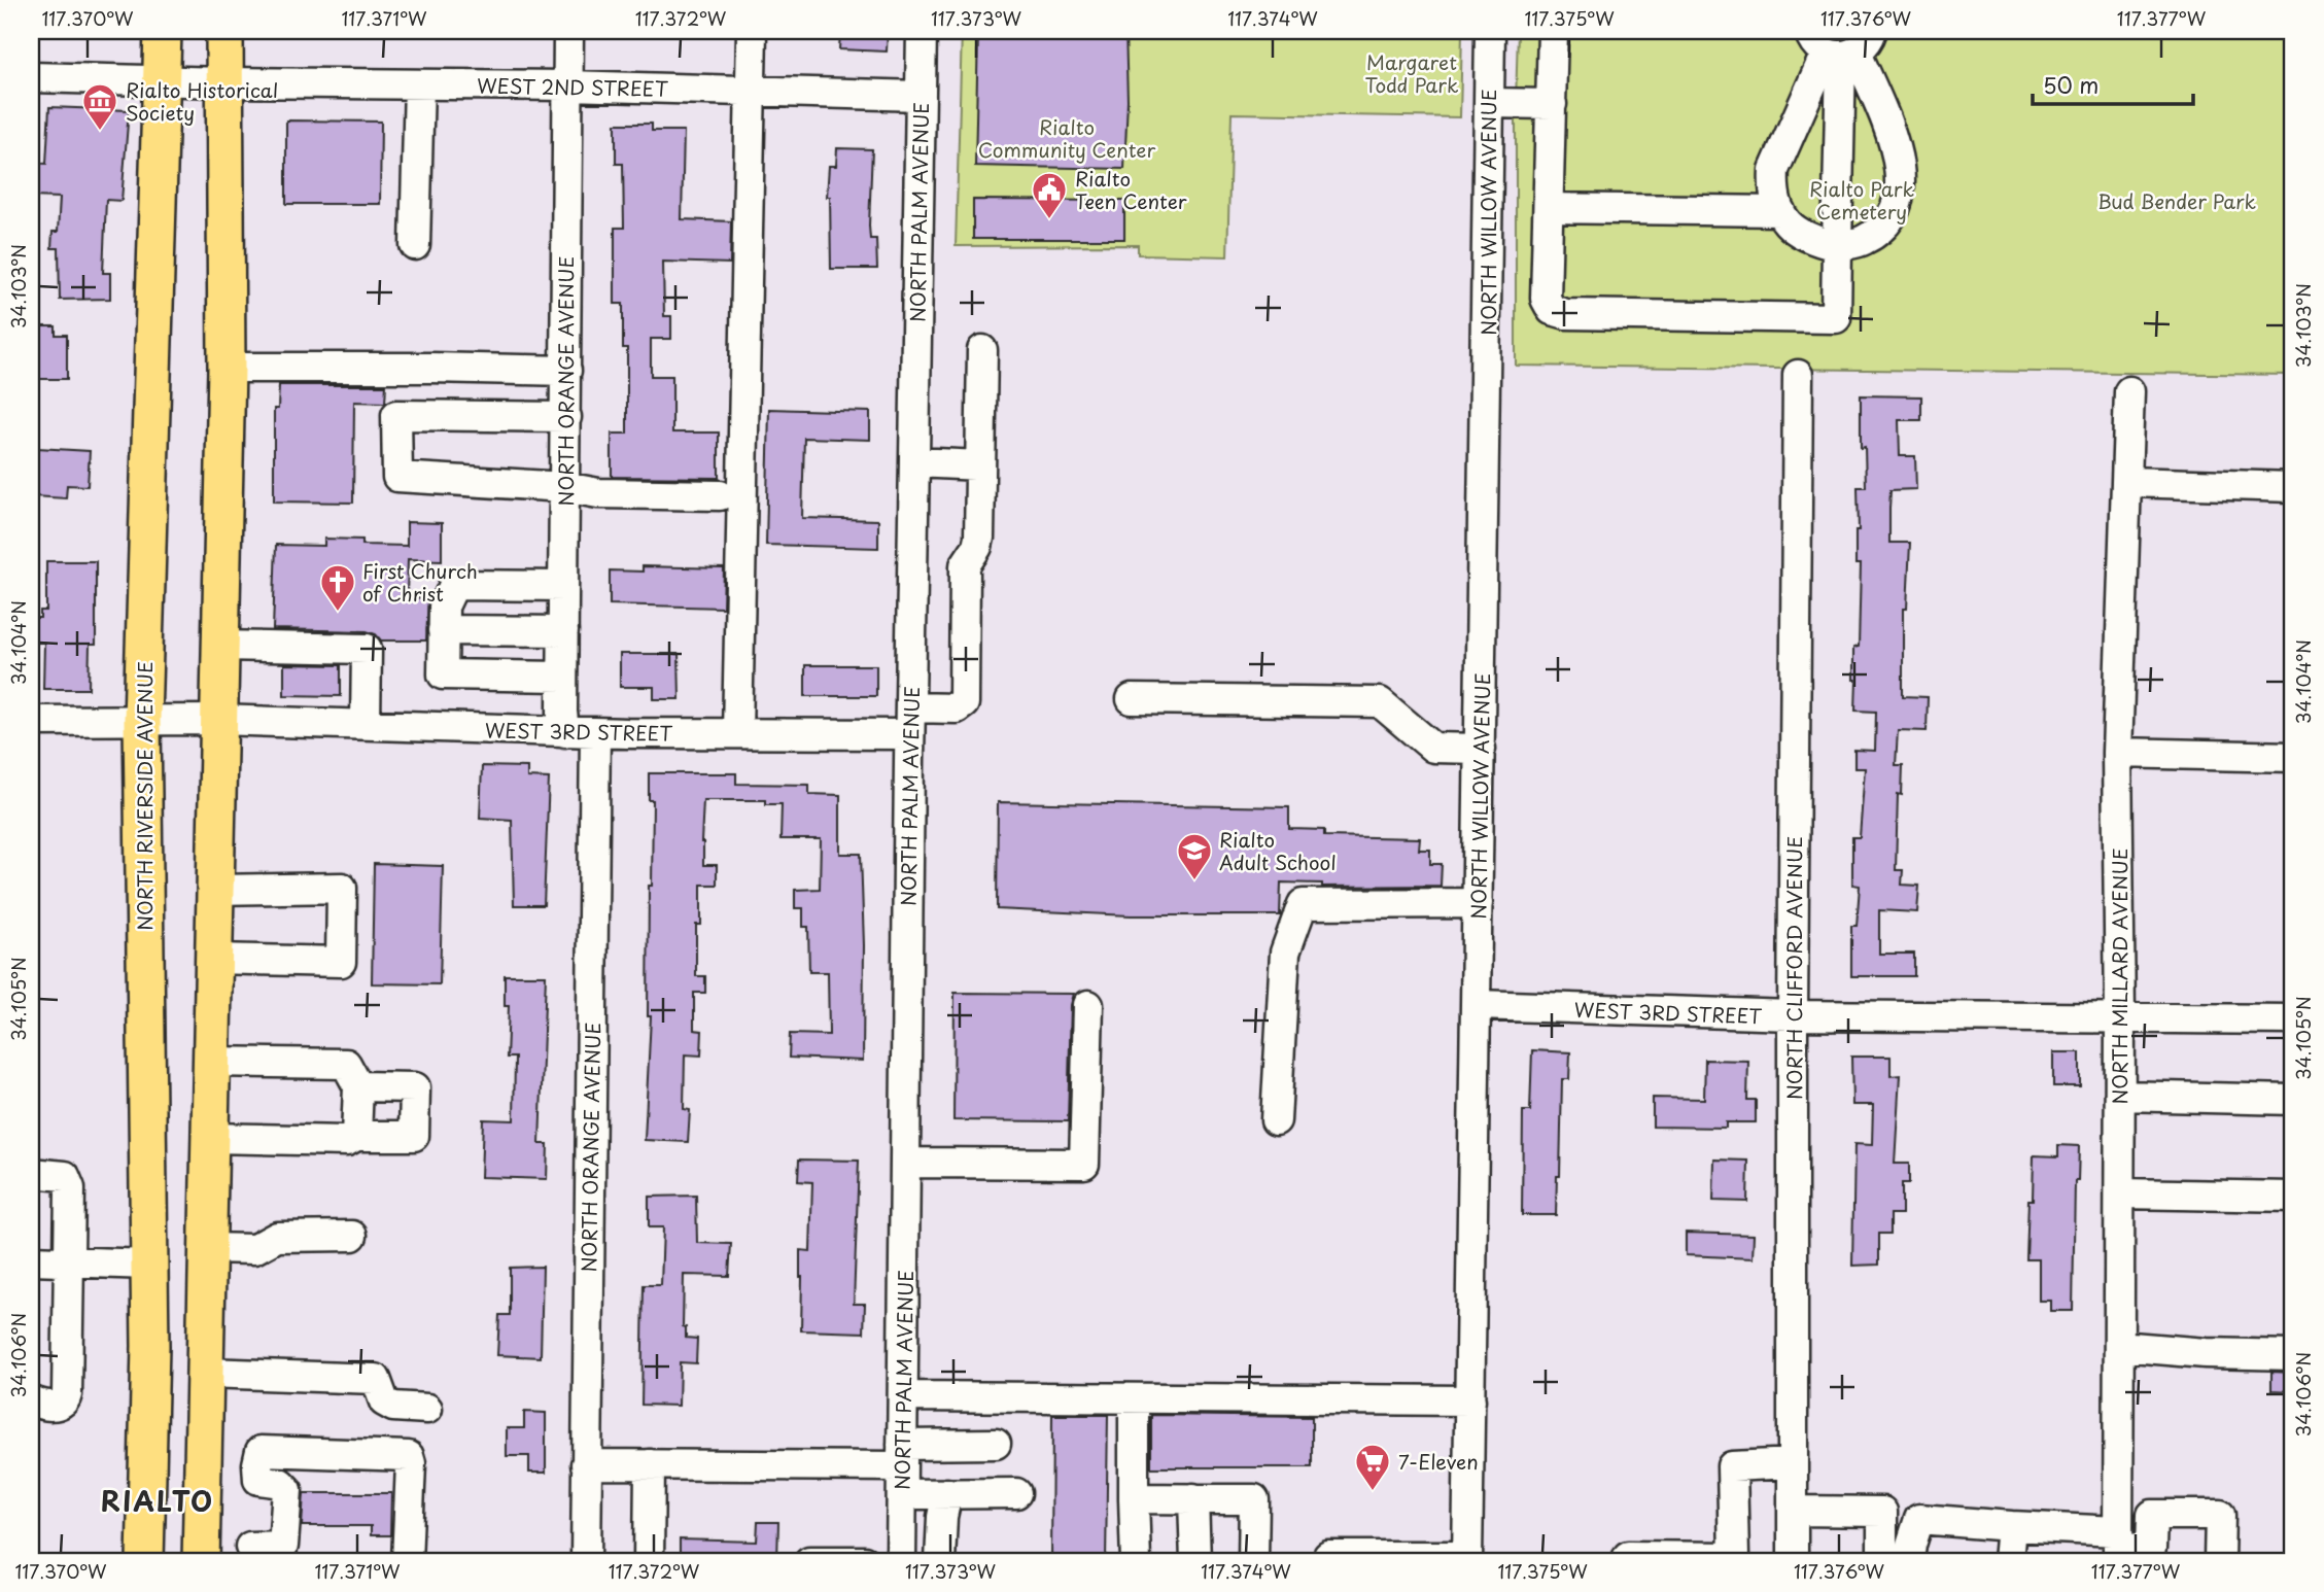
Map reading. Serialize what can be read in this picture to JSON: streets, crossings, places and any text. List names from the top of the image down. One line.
{"streets":{"main road":["NORTH RIVERSIDE AVENUE"],"street":["WEST 2ND STREET","NORTH PALM AVENUE","NORTH WILLOW AVENUE","NORTH ORANGE AVENUE","WEST 3RD STREET","NORTH CLIFFORD AVENUE","NORTH MILLARD AVENUE"]},"crossings":[["WEST 2ND STREET","NORTH PALM AVENUE"],["WEST 2ND STREET","NORTH ORANGE AVENUE"],["WEST 2ND STREET","NORTH RIVERSIDE AVENUE"],["NORTH PALM AVENUE","WEST 3RD STREET"],["NORTH WILLOW AVENUE","WEST 3RD STREET"],["NORTH ORANGE AVENUE","WEST 3RD STREET"],["WEST 3RD STREET","NORTH RIVERSIDE AVENUE"],["WEST 3RD STREET","NORTH CLIFFORD AVENUE"],["WEST 3RD STREET","NORTH MILLARD AVENUE"]],"districts":["RIALTO"],"parks":["Margaret Todd Park","Rialto Community Center","Rialto Park Cemetery","Bud Bender Park"],"places":{"museum":["Rialto Historical Society"],"public building":["Rialto Teen Center"],"church":["First Church of Christ"],"school or university":["Rialto Adult School"],"supermarket":["7-Eleven"]},"scale_bar":"50 m","coordinates":["117.370°W","117.371°W","117.372°W","117.373°W","117.374°W","117.375°W","117.376°W","117.377°W","34.103°N","34.104°N","34.105°N","34.106°N"]}
